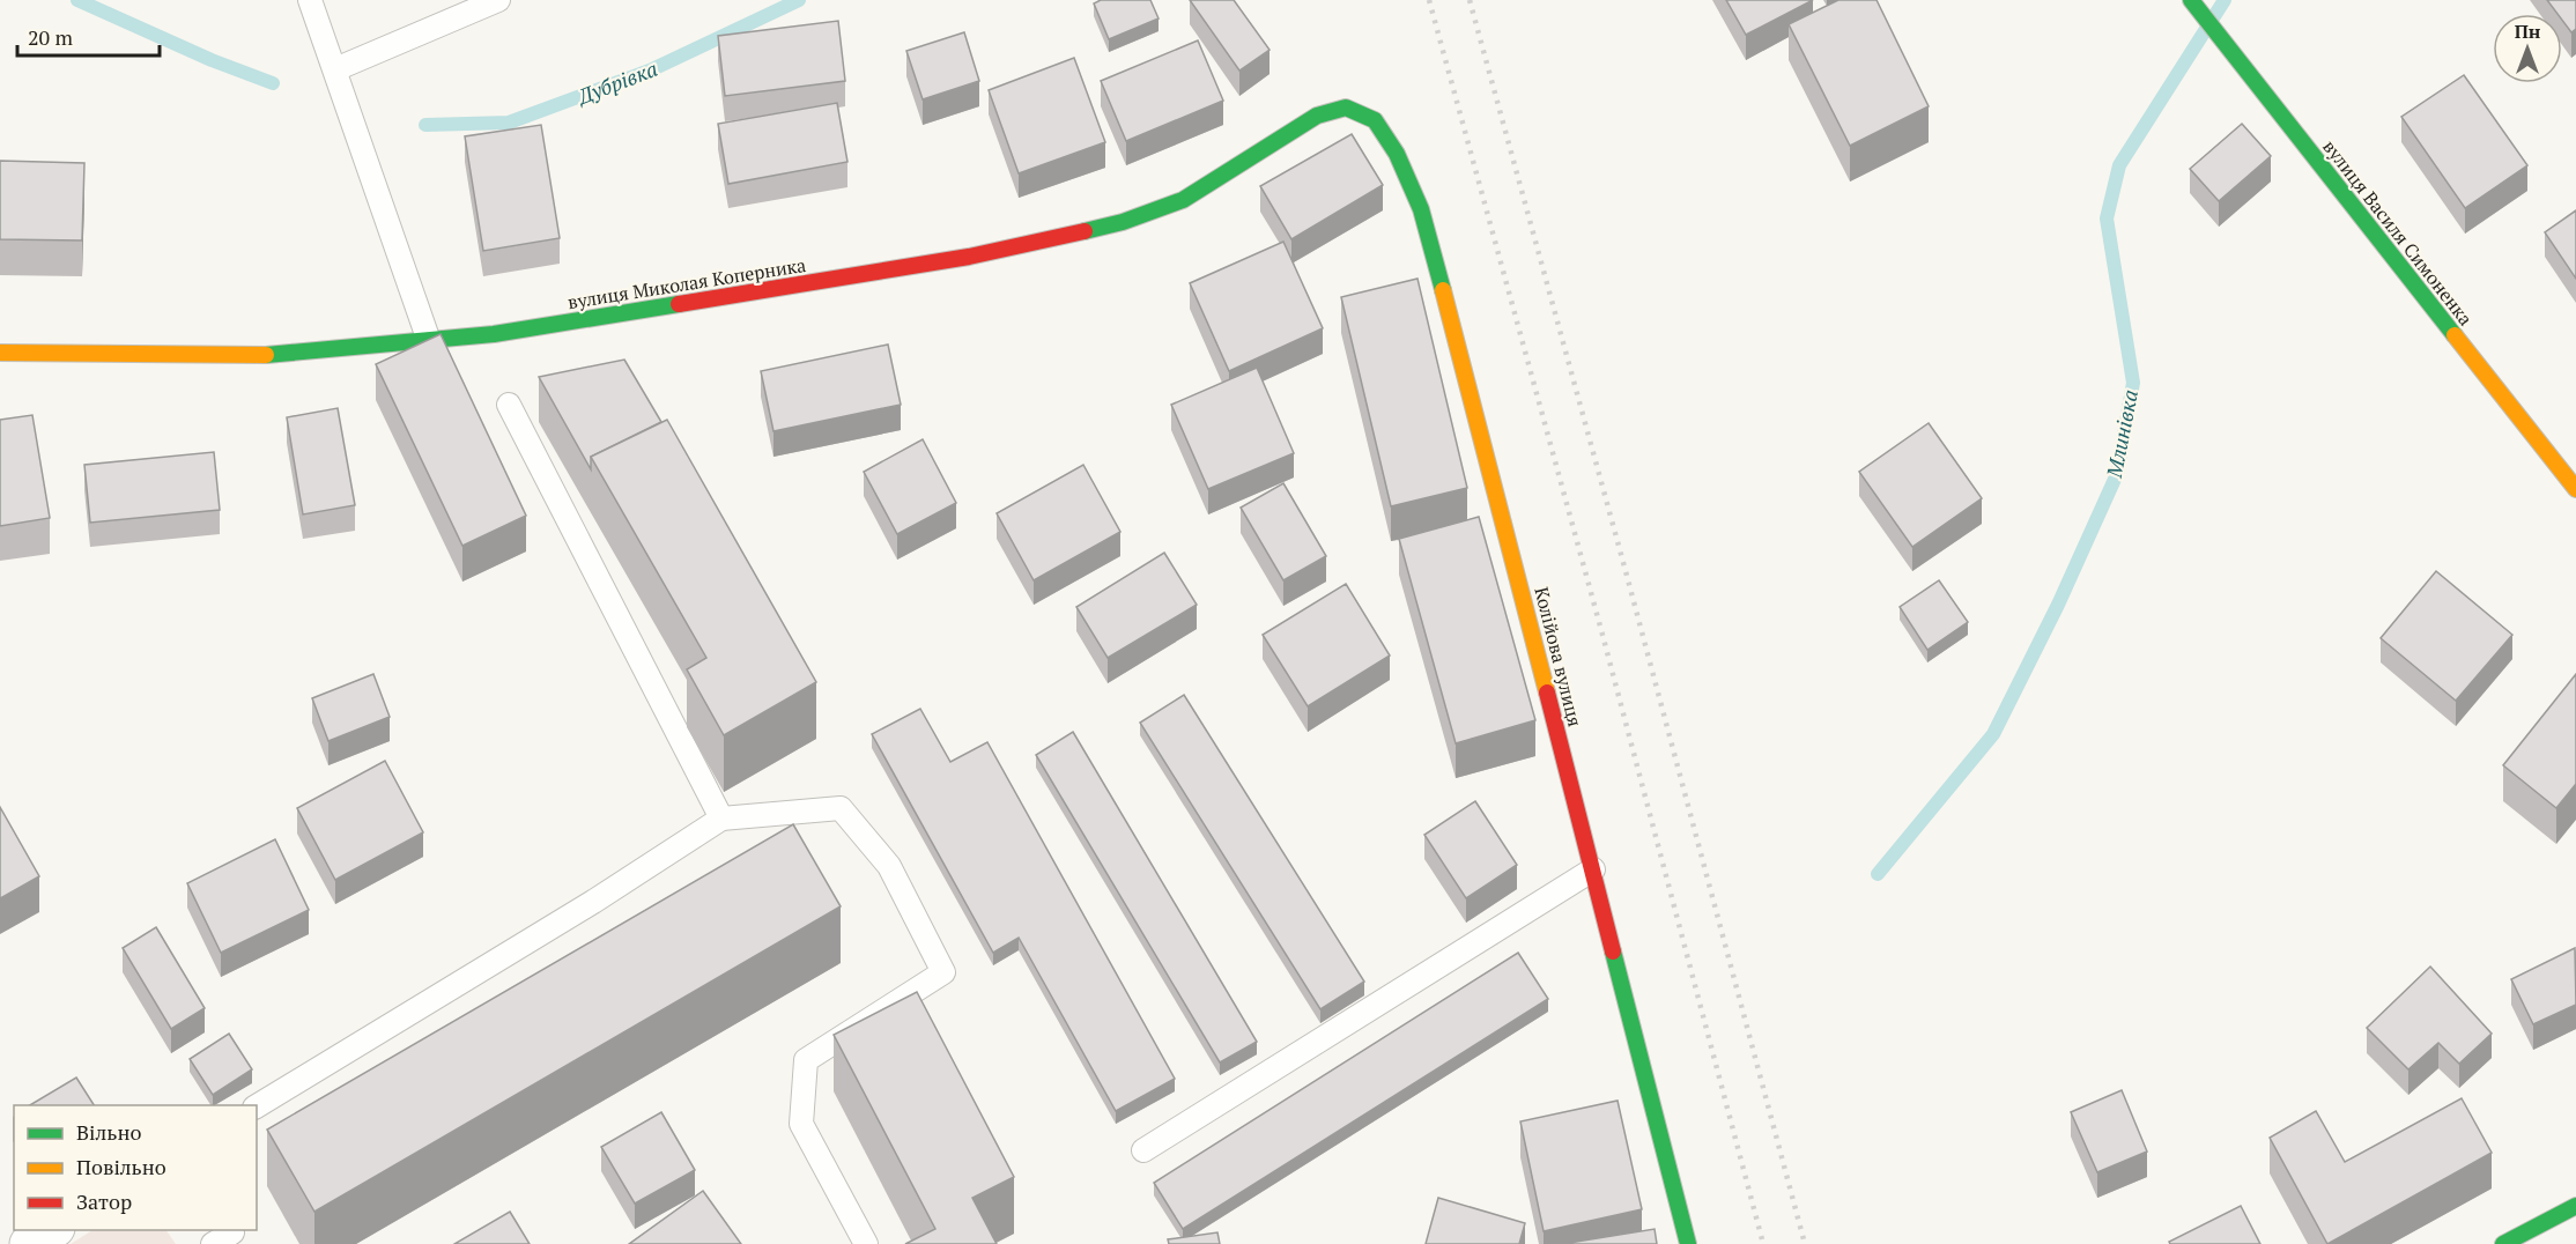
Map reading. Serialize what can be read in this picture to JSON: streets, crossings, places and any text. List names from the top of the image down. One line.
{"streets":{"street":["вулиця Василя Симоненка","вулиця Миколая Коперника","Колійова вулиця"]},"crossings":[["вулиця Миколая Коперника","Колійова вулиця"]],"water":["Дубрівка","Млинівка"],"legend":["Вільно","Повільно","Затор"],"scale_bar":"20 m","north":"top"}
